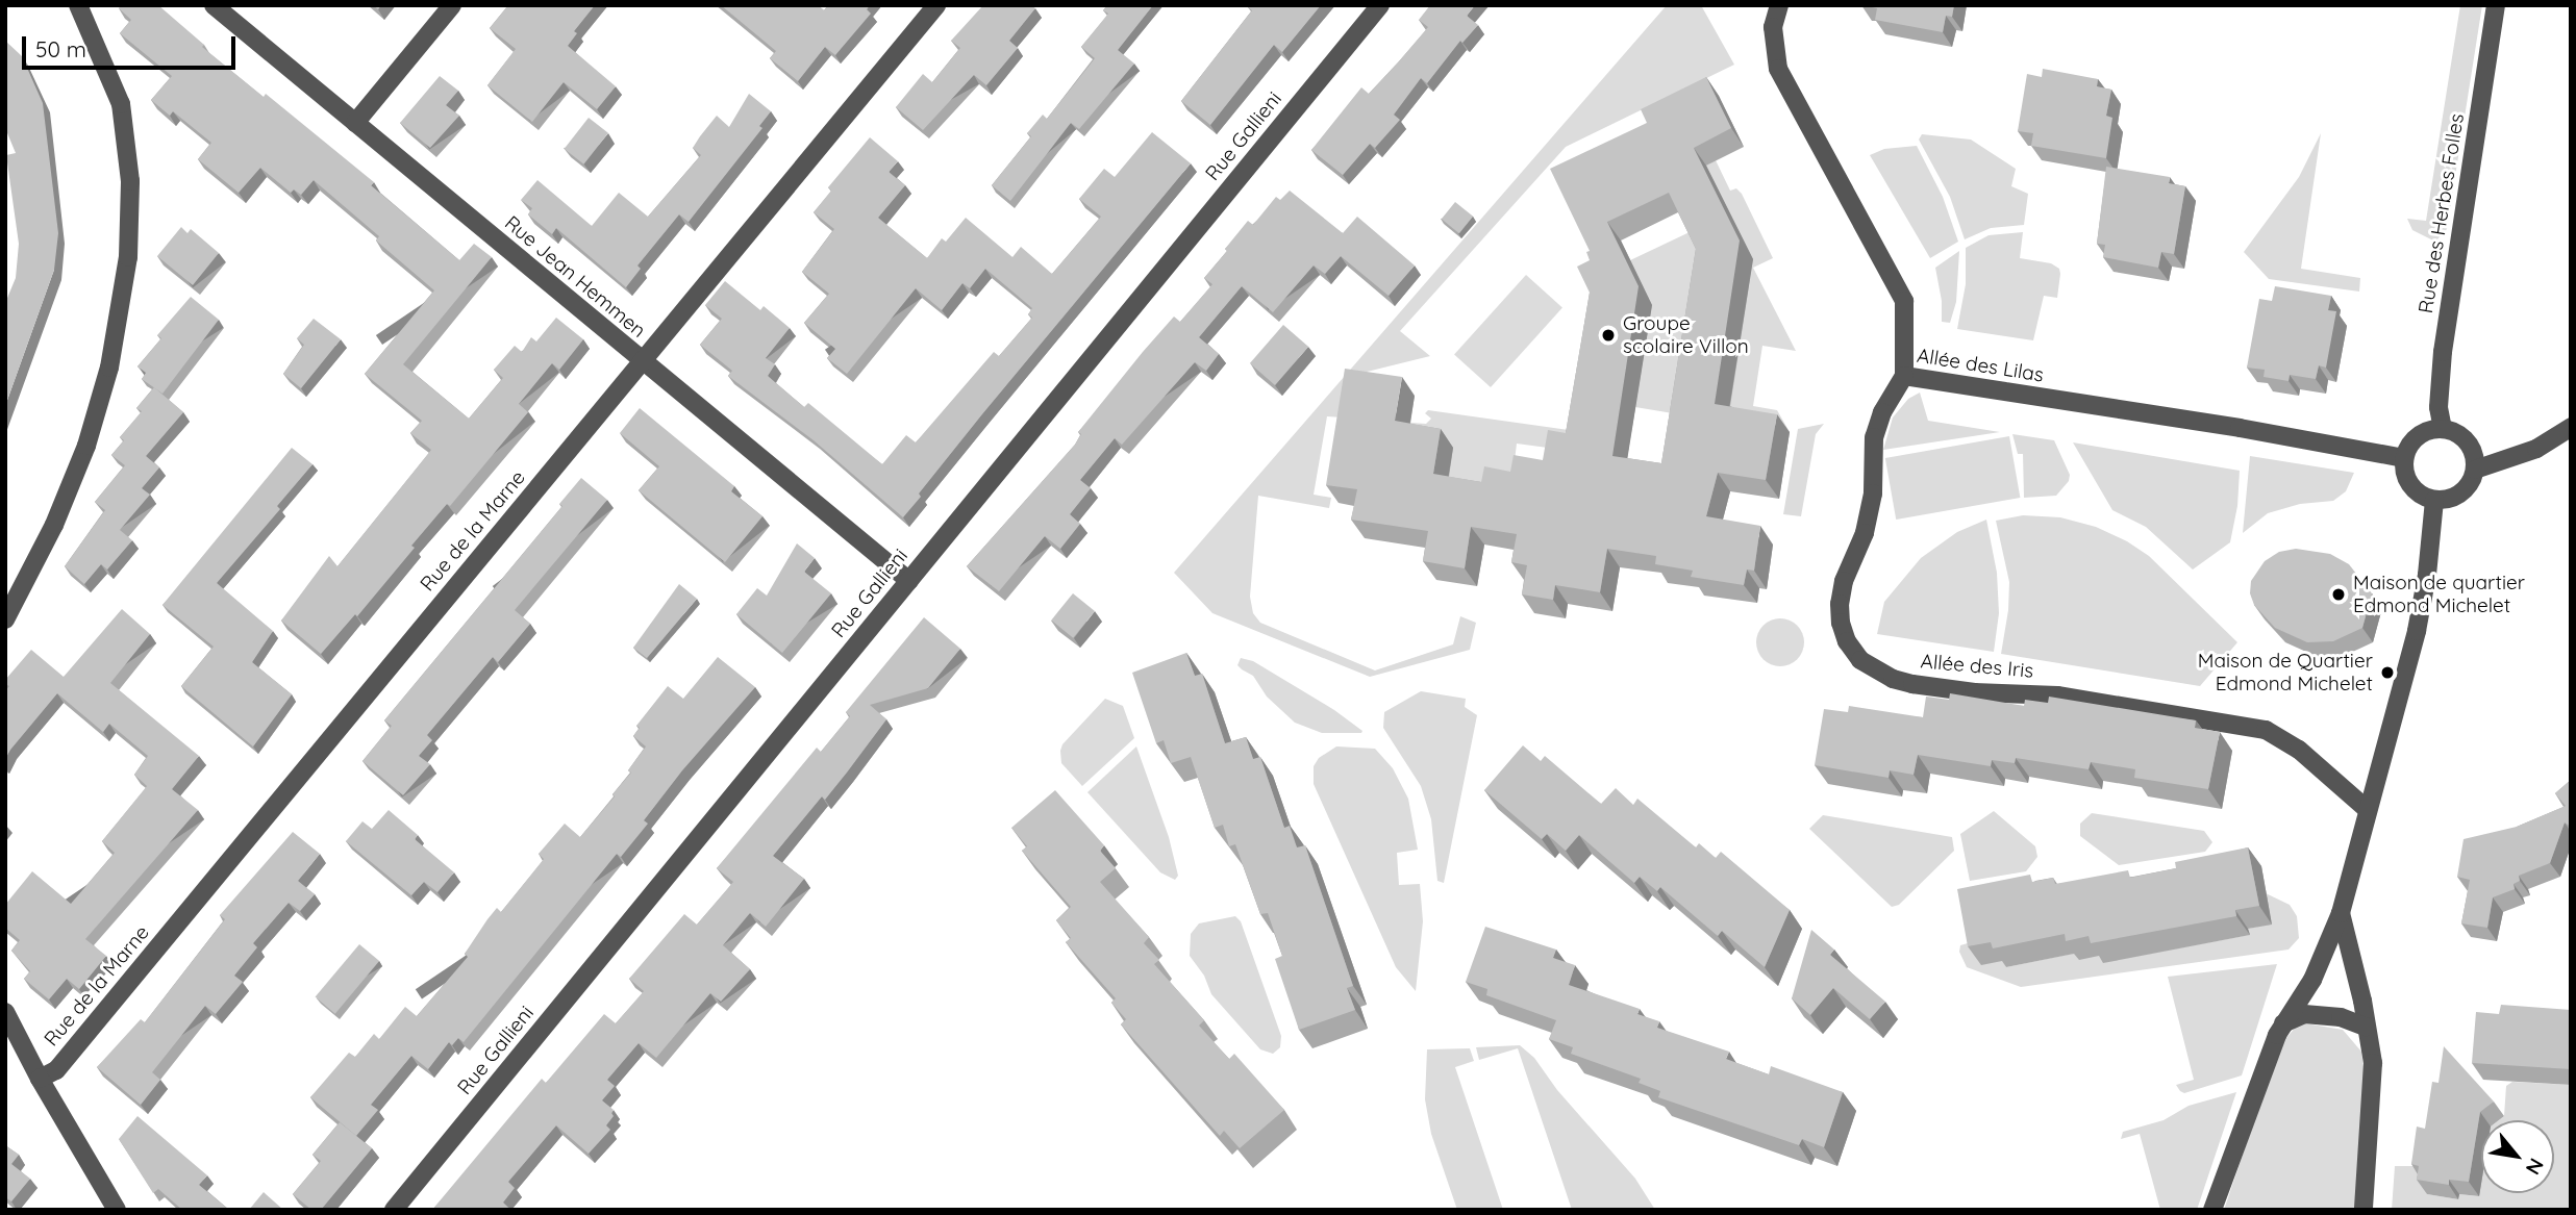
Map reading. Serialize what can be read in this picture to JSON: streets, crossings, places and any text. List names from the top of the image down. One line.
{"streets":{"street":["Rue Gallieni","Rue des Herbes Folles","Rue Jean Hemmen","Allée des Lilas","Rue de la Marne","Allée des Iris"]},"crossings":[["Rue Gallieni","Rue Jean Hemmen"],["Rue des Herbes Folles","Allée des Lilas"],["Rue Jean Hemmen","Rue de la Marne"],["Allée des Lilas","Allée des Iris"]],"places":["Groupe scolaire Villon","Maison de quartier Edmond Michelet","Maison de Quartier Edmond Michelet"],"scale_bar":"50 m","north":"bottom right"}
